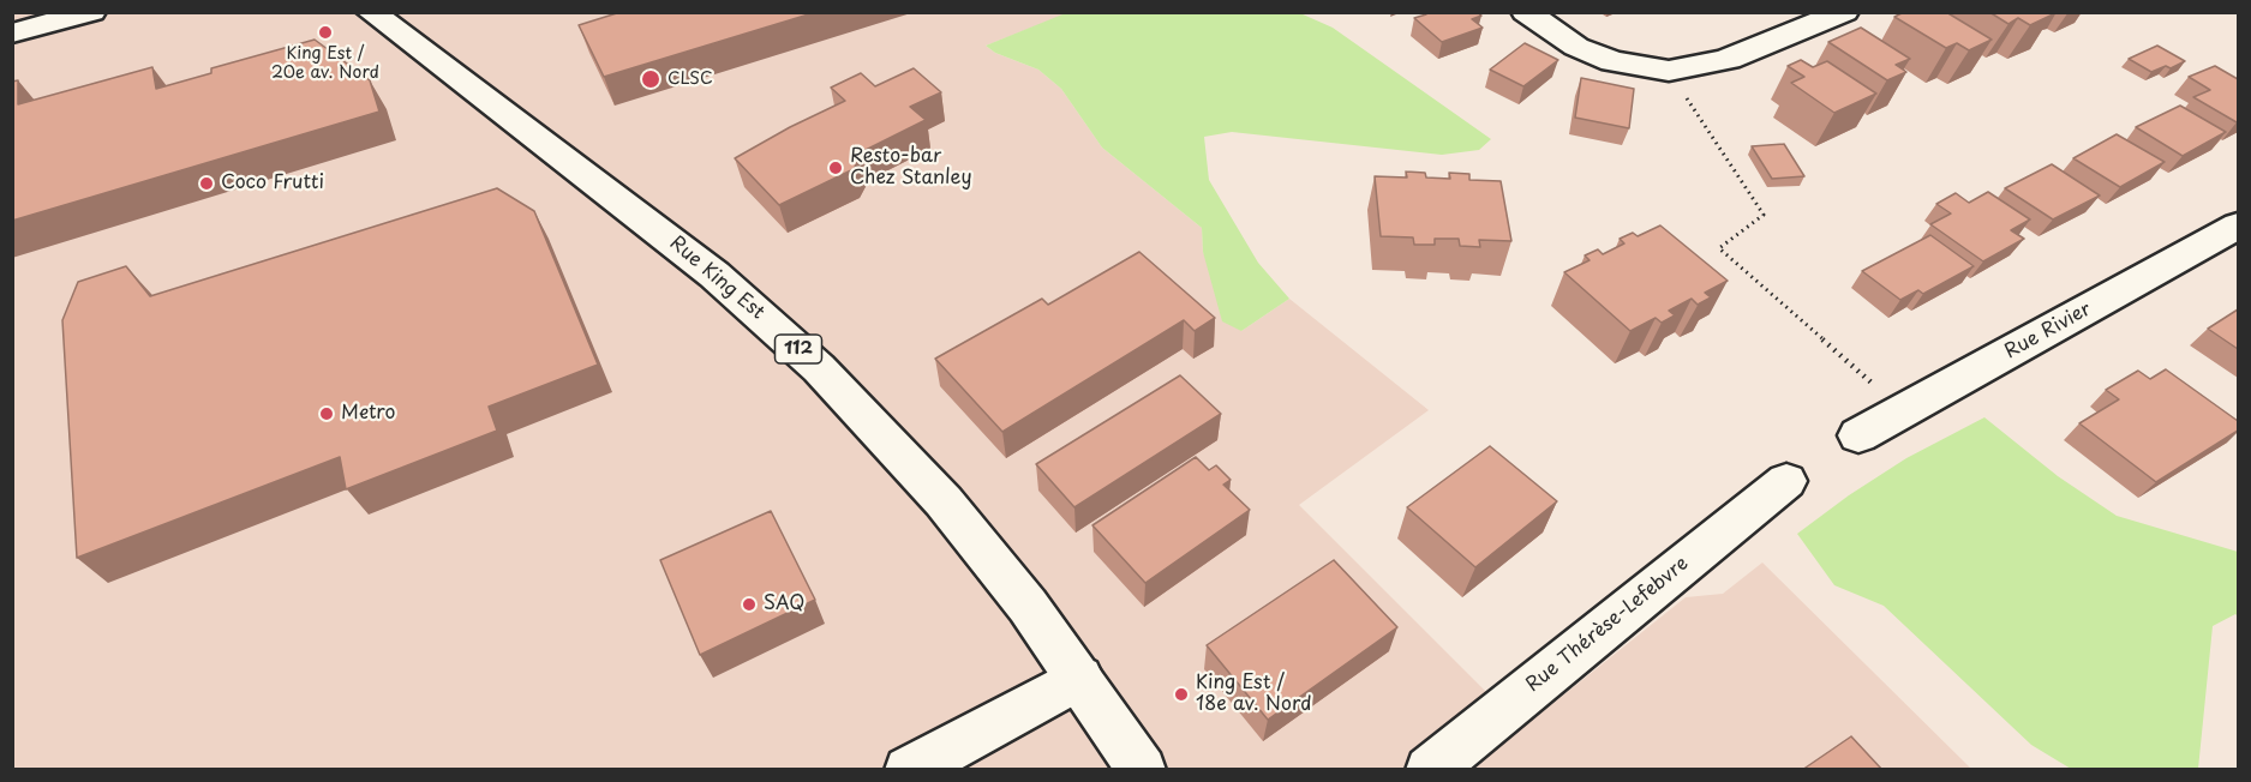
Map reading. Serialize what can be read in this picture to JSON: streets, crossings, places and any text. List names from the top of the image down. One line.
{"streets":{"street":["Rue King Est","Rue Rivier","112","Rue Thérèse-Lefebvre"]},"places":["King Est / 20e av. Nord","CLSC","Resto-bar Chez Stanley","Coco Frutti","Metro","SAQ","King Est / 18e av. Nord"]}
